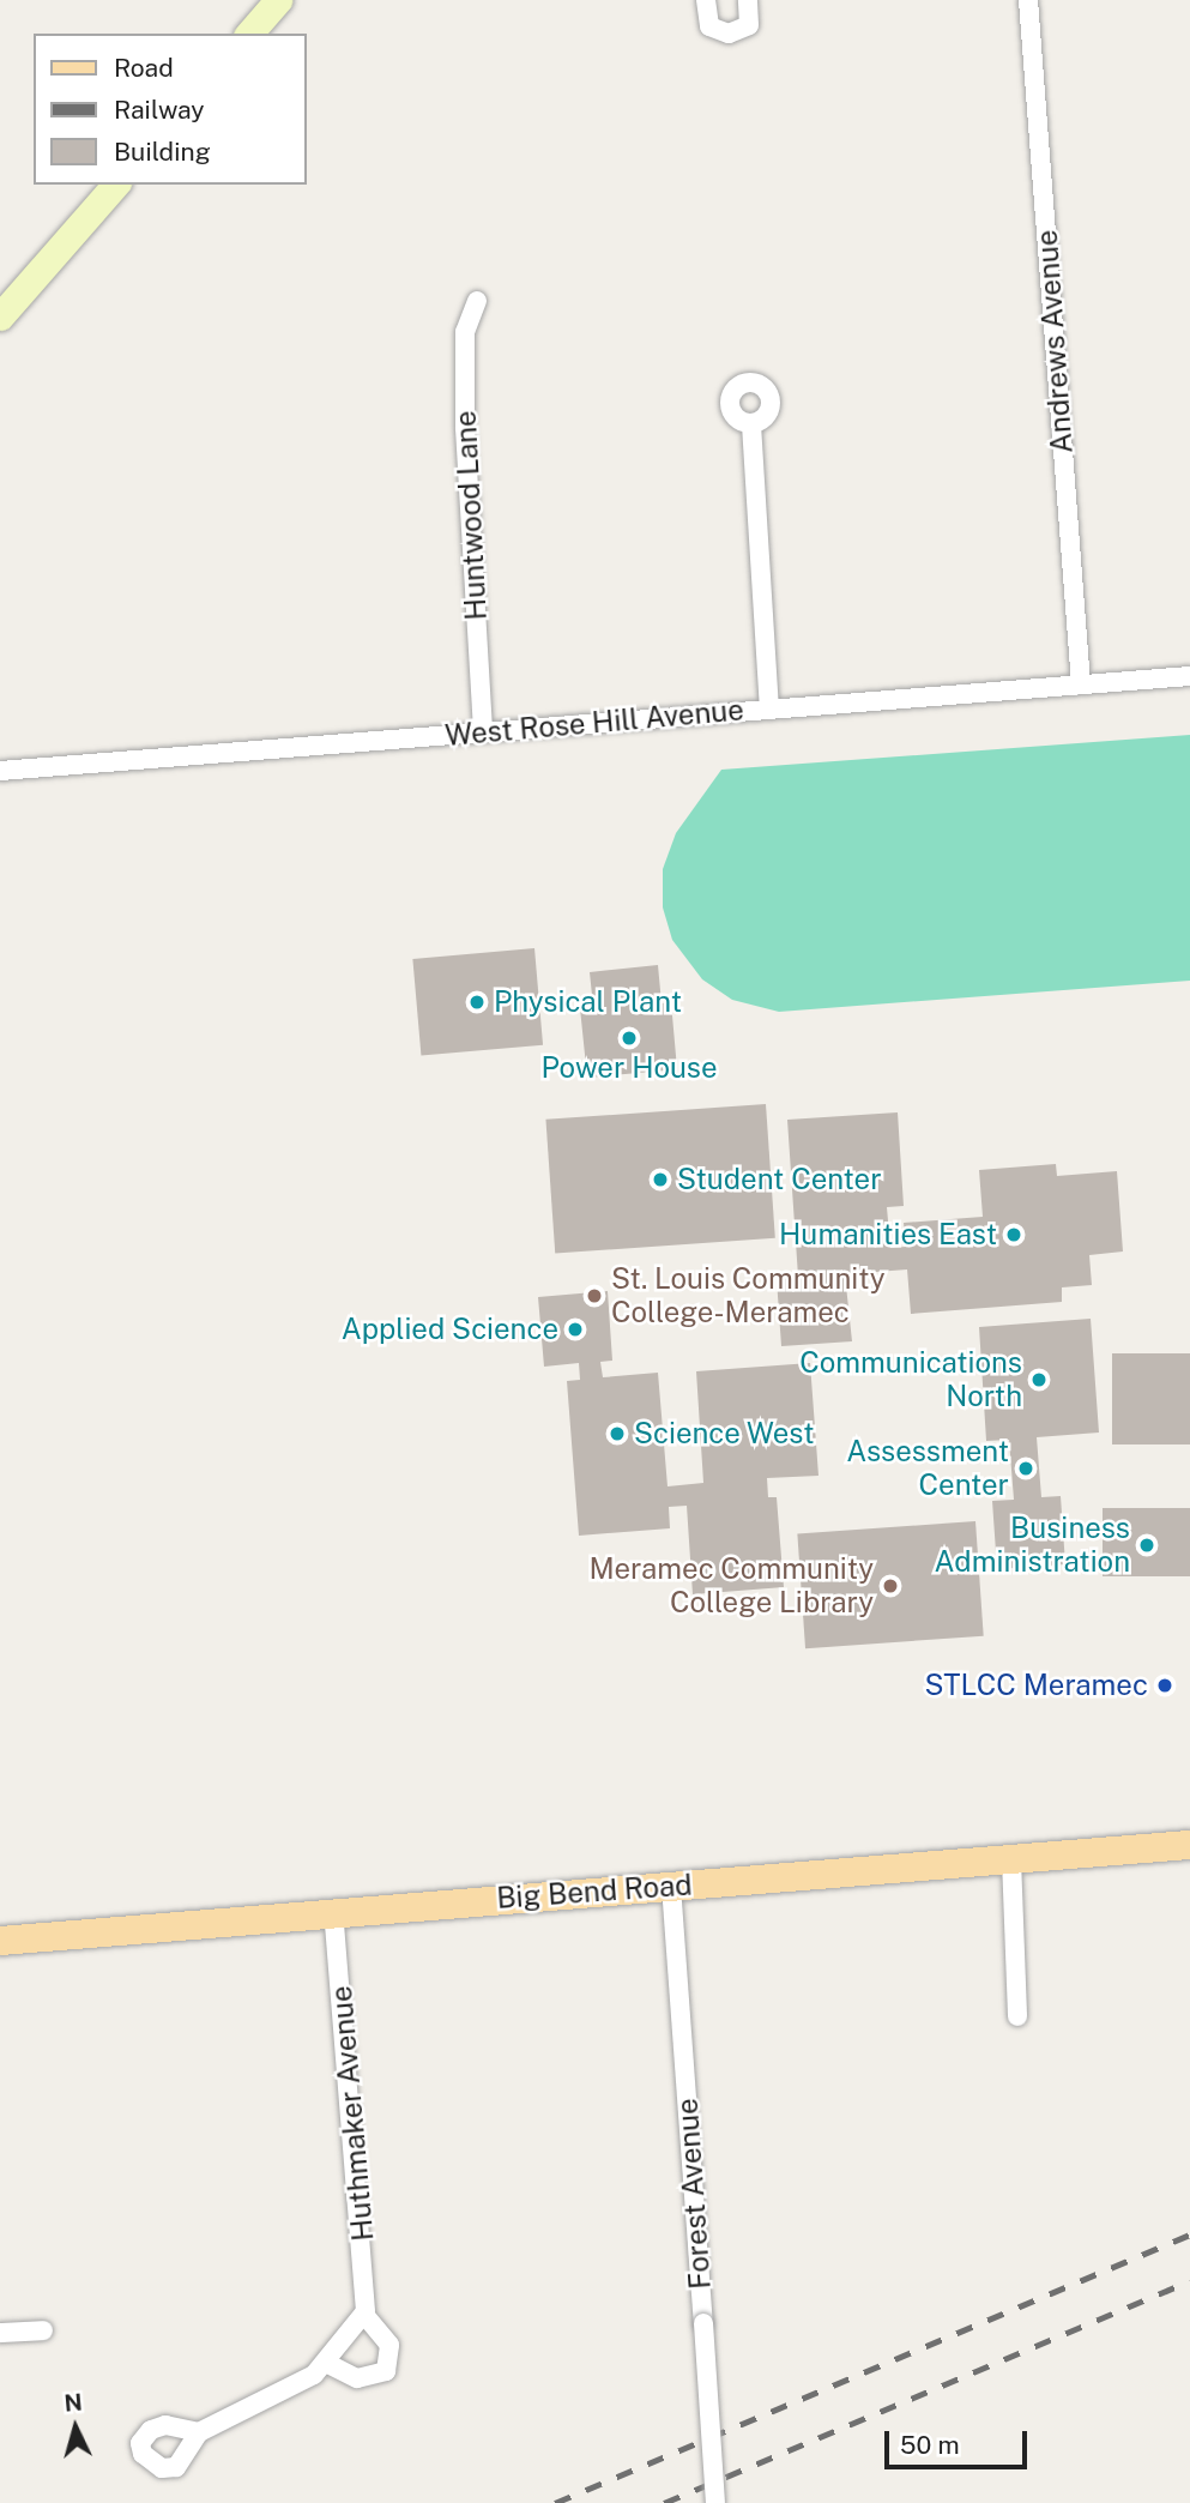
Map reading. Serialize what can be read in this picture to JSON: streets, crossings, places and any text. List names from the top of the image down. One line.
{"streets":{"main road":["Big Bend Road"],"street":["Andrews Avenue","Huntwood Lane","West Rose Hill Avenue","Huthmaker Avenue","Forest Avenue"]},"crossings":[["Andrews Avenue","West Rose Hill Avenue"],["Huntwood Lane","West Rose Hill Avenue"],["Big Bend Road","Huthmaker Avenue"],["Big Bend Road","Forest Avenue"]],"places":["Physical Plant","Power House","Student Center","Humanities East","St. Louis Community College-Meramec","Applied Science","Communications North","Science West","Assessment Center","Business Administration","Meramec Community College Library","STLCC Meramec"],"legend":["Road","Railway","Building"],"scale_bar":"50 m","north":"top"}
